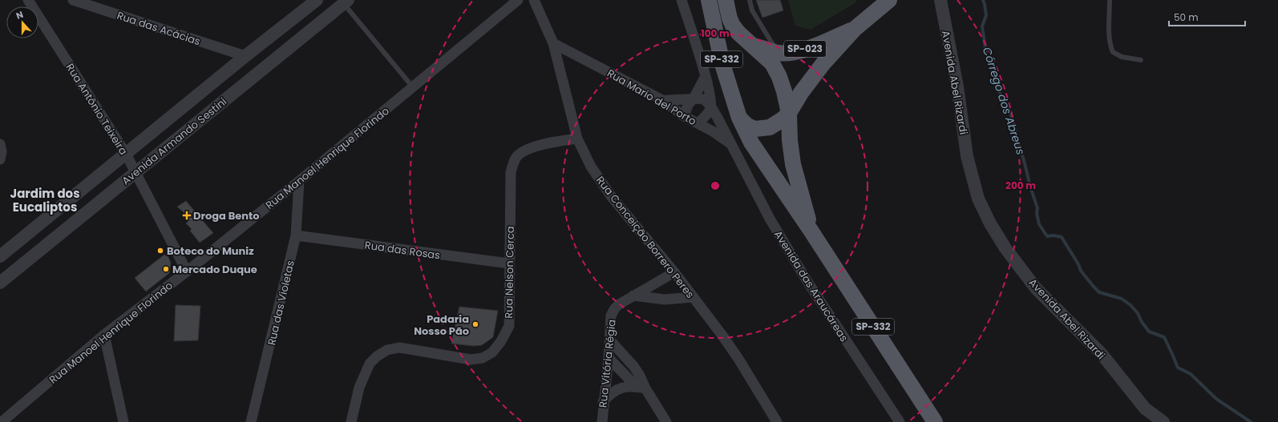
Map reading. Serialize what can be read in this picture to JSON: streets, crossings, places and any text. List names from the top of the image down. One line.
{"streets":{"main road":["SP-023","SP-332"],"street":["Rua das Acácias","Avenida Abel Rizardi","Rua Mario del Porto","Rua Antônio Teixeira","Avenida Armando Sestini","Rua Manoel Henrique Florindo","Rua Conceição Borrero Peres","Rua das Rosas","Rua Nelson Cerca","Avenida das Araucáreas","Rua das Violetas","Rua Vitória Régia"]},"crossings":[["Rua das Acácias","Avenida Armando Sestini"],["SP-023","SP-332"],["Rua Mario del Porto","Rua Conceição Borrero Peres"],["Rua Mario del Porto","Avenida das Araucáreas"],["Rua Antônio Teixeira","Avenida Armando Sestini"],["Rua Antônio Teixeira","Rua Manoel Henrique Florindo"],["Rua Manoel Henrique Florindo","Rua das Violetas"],["Rua Conceição Borrero Peres","Rua Nelson Cerca"],["Rua Conceição Borrero Peres","Rua Vitória Régia"],["Rua das Rosas","Rua Nelson Cerca"],["Rua das Rosas","Rua das Violetas"]],"districts":["Jardim dos Eucaliptos"],"water":["Córrego dos Abreus"],"places":{"health":["Droga Bento"],"other":["Boteco do Muniz","Mercado Duque","Padaria Nosso Pão"]},"scale_bar":"50 m","north":"top","rings":["100 m","200 m"]}
